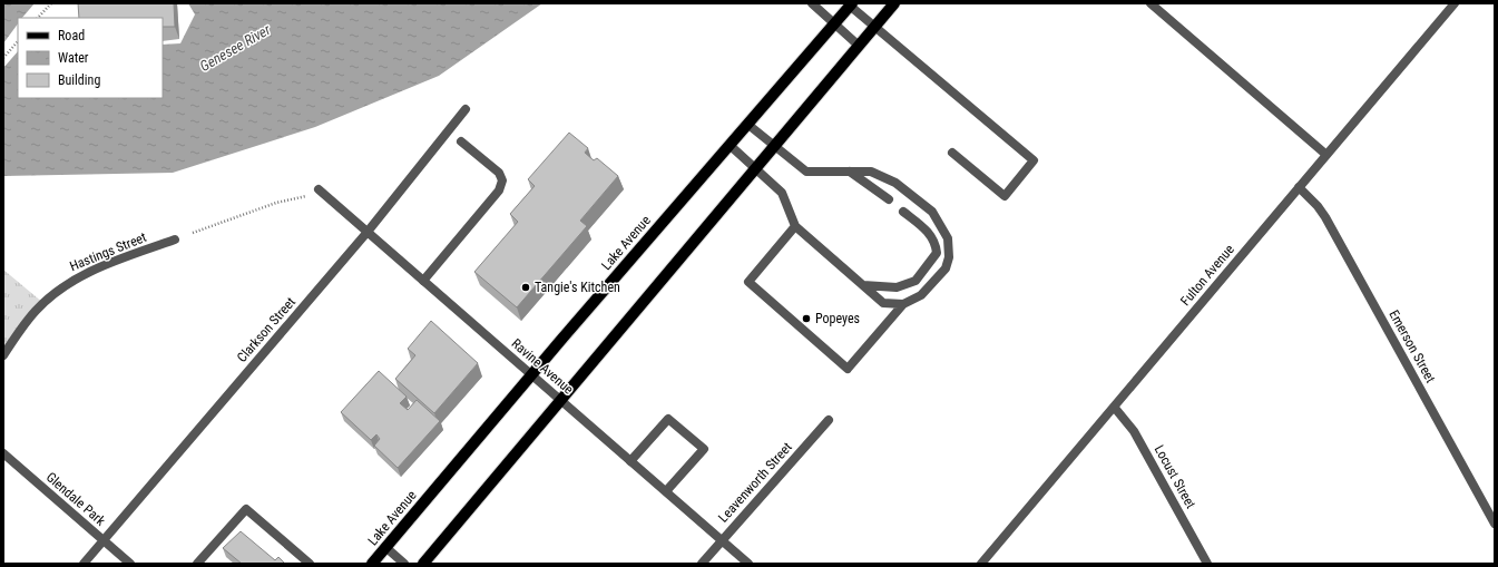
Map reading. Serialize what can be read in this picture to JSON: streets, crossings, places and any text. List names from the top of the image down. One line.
{"streets":{"main road":["Lake Avenue"],"street":["Hastings Street","Fulton Avenue","Clarkson Street","Emerson Street","Ravine Avenue","Locust Street","Leavenworth Street","Glendale Park"]},"crossings":[["Lake Avenue","Ravine Avenue"],["Fulton Avenue","Emerson Street"],["Fulton Avenue","Locust Street"],["Clarkson Street","Ravine Avenue"],["Clarkson Street","Glendale Park"],["Ravine Avenue","Leavenworth Street"]],"water":["Genesee River"],"places":["Tangie's Kitchen","Popeyes"],"legend":["Road","Water","Building"]}
